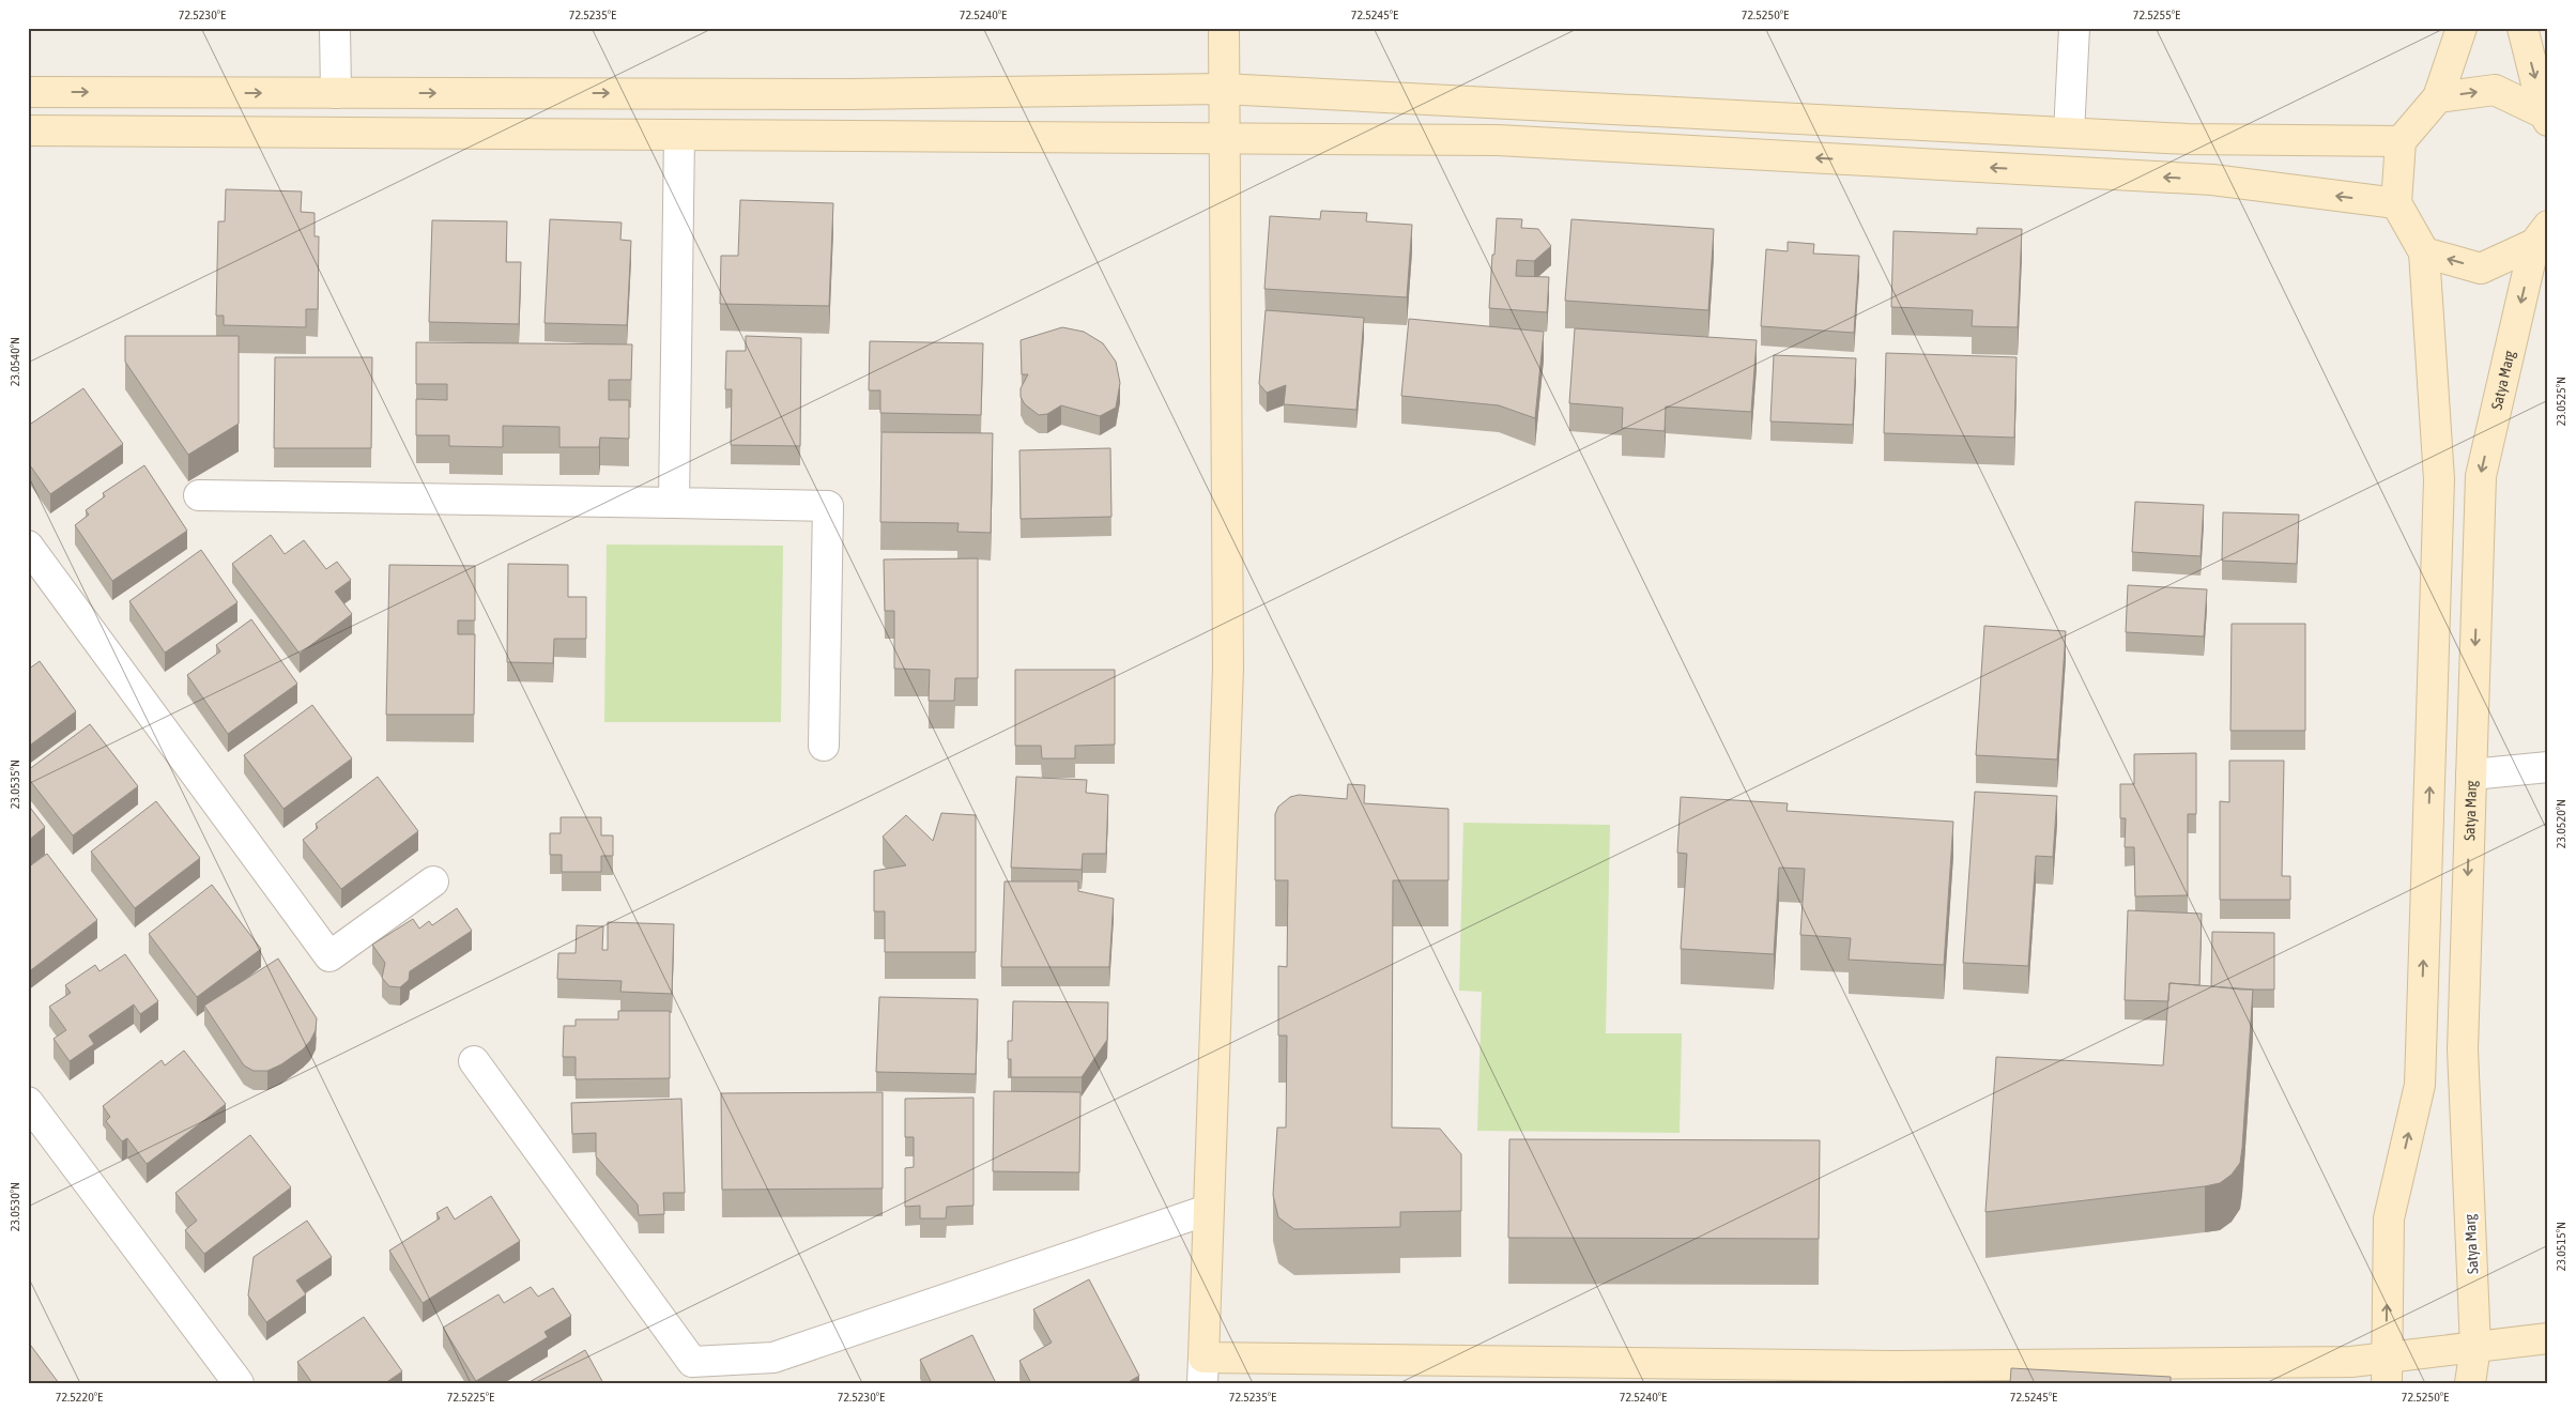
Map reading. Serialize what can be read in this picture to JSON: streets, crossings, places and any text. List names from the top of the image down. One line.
{"streets":{"street":["Satya Marg"]},"coordinates":["72.5230°E","72.5235°E","72.5240°E","72.5245°E","72.5250°E","72.5255°E","23.0540°N","23.0525°N","23.0535°N","23.0520°N","23.0530°N","23.0515°N","72.5220°E","72.5225°E"]}
